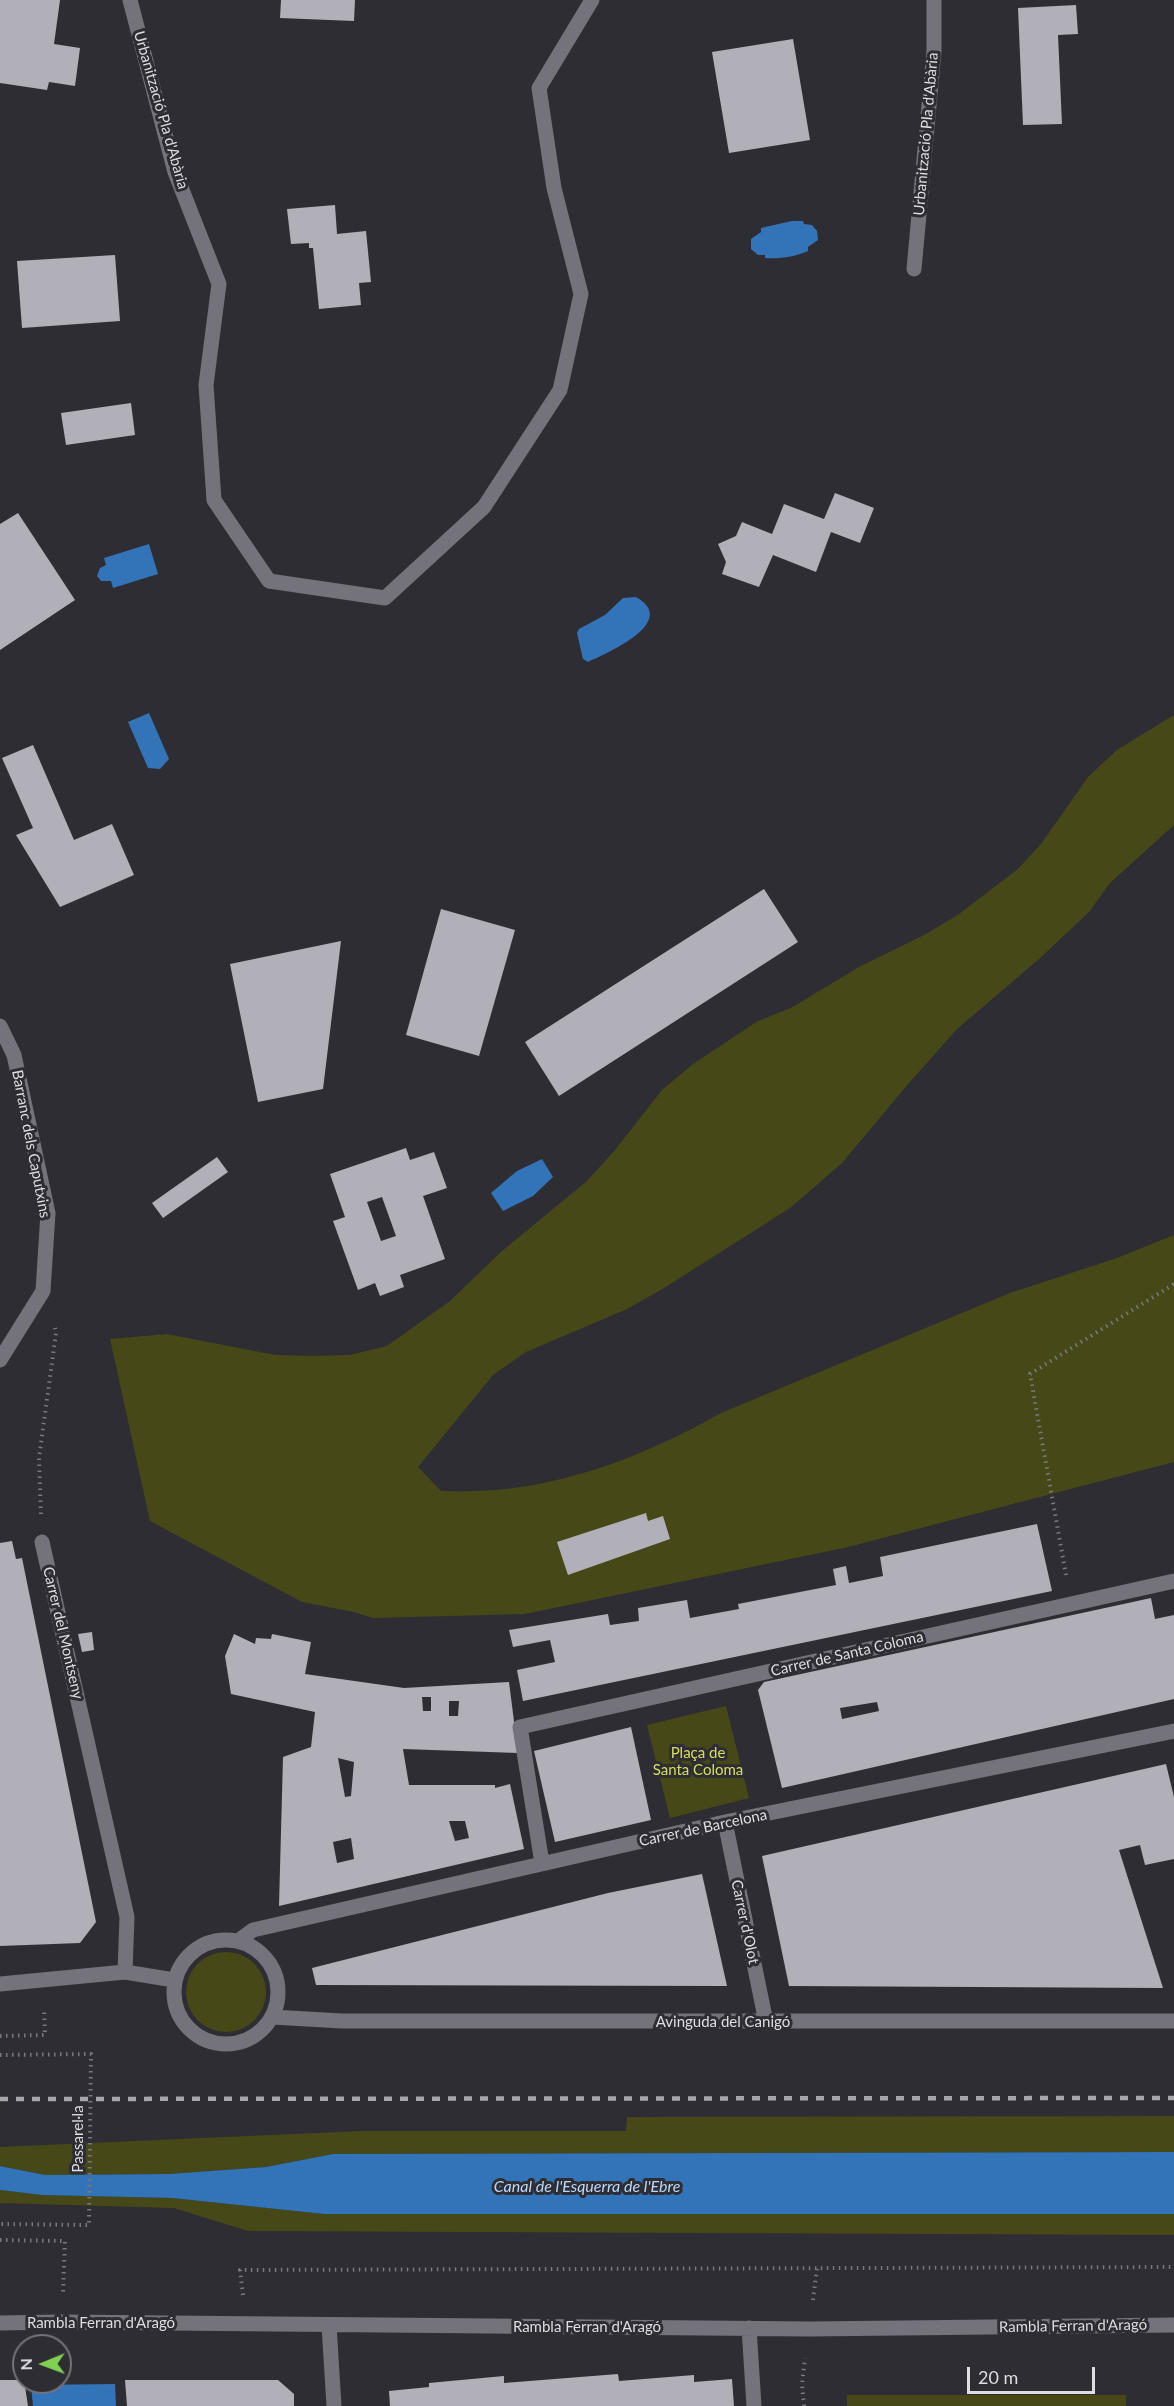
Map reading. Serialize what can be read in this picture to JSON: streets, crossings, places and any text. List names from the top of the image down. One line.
{"streets":{"street":["Urbanització Pla d'Abària","Barranc dels Caputxins","Carrer del Montseny","Carrer de Santa Coloma","Carrer de Barcelona","Carrer d'Olot","Avinguda del Canigó","Rambla Ferran d'Aragó"],"path":["Passarel·la"]},"crossings":[["Carrer de Santa Coloma","Carrer de Barcelona"],["Carrer de Barcelona","Carrer d'Olot"],["Carrer de Barcelona","Avinguda del Canigó"],["Carrer d'Olot","Avinguda del Canigó"]],"water":["Canal de l'Esquerra de l'Ebre"],"parks":["Plaça de Santa Coloma"],"scale_bar":"20 m","north":"left"}
